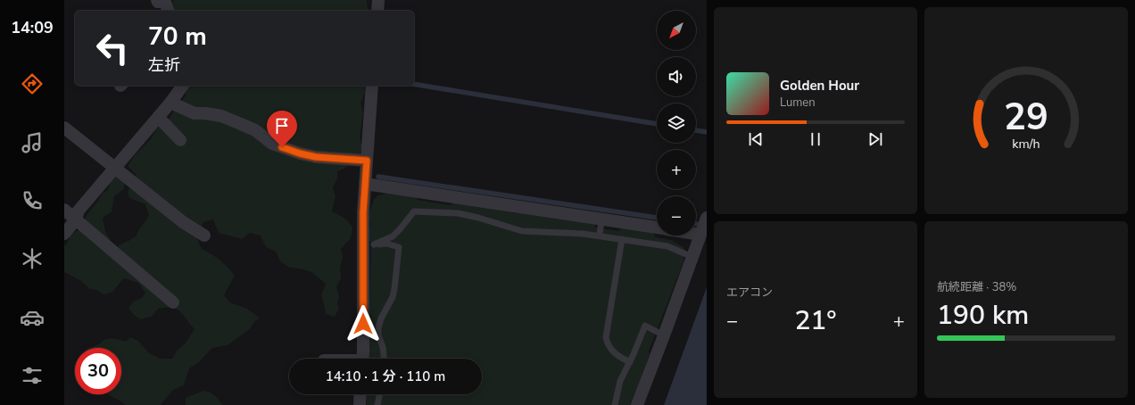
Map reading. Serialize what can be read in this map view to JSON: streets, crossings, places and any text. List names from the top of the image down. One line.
{"north":"bottom left","page":{"tabs":"14:09","map_buttons":["+","−"],"turn":["70 m","左折"],"song":["Golden Hour","Lumen"],"tile":["エアコン",["航続距離 · 38%","190 km"]],"heat":["−","21°","+"],"limit":"30","trip":"14:10 · 1 分 · 110 m","gauge":["29","km/h"]}}
